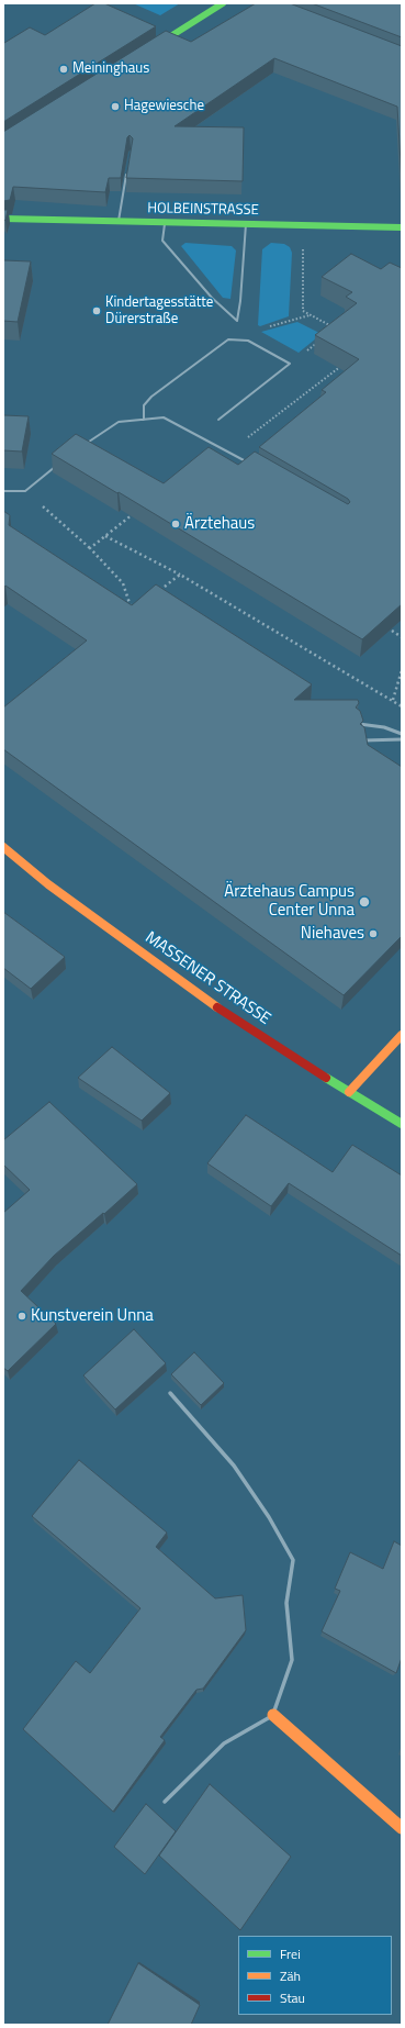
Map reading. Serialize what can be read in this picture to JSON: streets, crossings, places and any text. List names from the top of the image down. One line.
{"streets":{"street":["HOLBEINSTRASSE","MASSENER STRASSE"]},"places":["Meininghaus","Hagewiesche","Kindertagesstätte Dürerstraße","Ärztehaus","Ärztehaus Campus Center Unna","Niehaves","Kunstverein Unna"],"legend":["Frei","Zäh","Stau"]}
